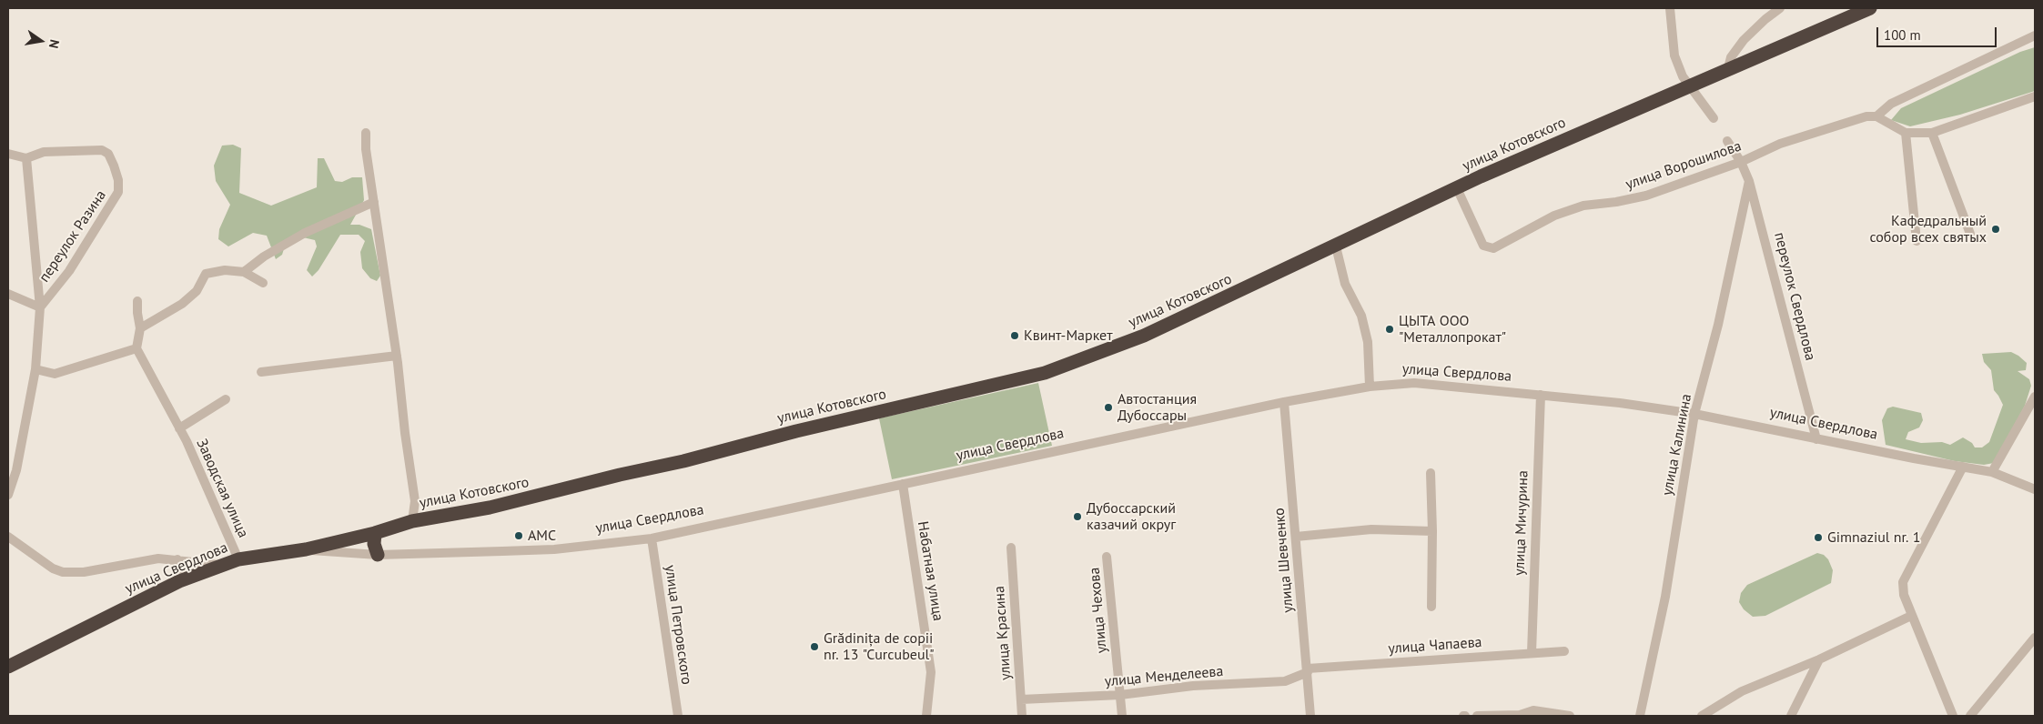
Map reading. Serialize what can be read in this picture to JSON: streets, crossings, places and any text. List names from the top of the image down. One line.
{"streets":{"highway":["улица Котовского","улица Свердлова"],"street":["улица Ворошилова","переулок Разина","переулок Свердлова","улица Калинина","Заводская улица","улица Мичурина","улица Шевченко","Набатная улица","улица Чехова","улица Петровского","улица Красина","улица Чапаева","улица Менделеева"]},"crossings":[["улица Котовского","улица Ворошилова"],["улица Котовского","улица Свердлова"],["улица Ворошилова","переулок Свердлова"],["переулок Свердлова","улица Свердлова"],["переулок Свердлова","улица Калинина"],["улица Свердлова","улица Калинина"],["улица Свердлова","Заводская улица"],["улица Свердлова","улица Мичурина"],["улица Свердлова","улица Шевченко"],["улица Свердлова","Набатная улица"],["улица Свердлова","улица Петровского"],["улица Мичурина","улица Чапаева"],["улица Шевченко","улица Чапаева"],["улица Шевченко","улица Менделеева"],["улица Чехова","улица Менделеева"],["улица Красина","улица Менделеева"],["улица Чапаева","улица Менделеева"]],"places":["Кафедральный собор всех святых","ЦЫТА ООО \"Металлопрокат\"","Квинт-Маркет","Автостанция Дубоссары","Дубоссарский казачий округ","AMC","Gimnaziul nr. 1","Grădinița de copii nr. 13 \"Curcubeul\""],"scale_bar":"100 m","north":"right"}
